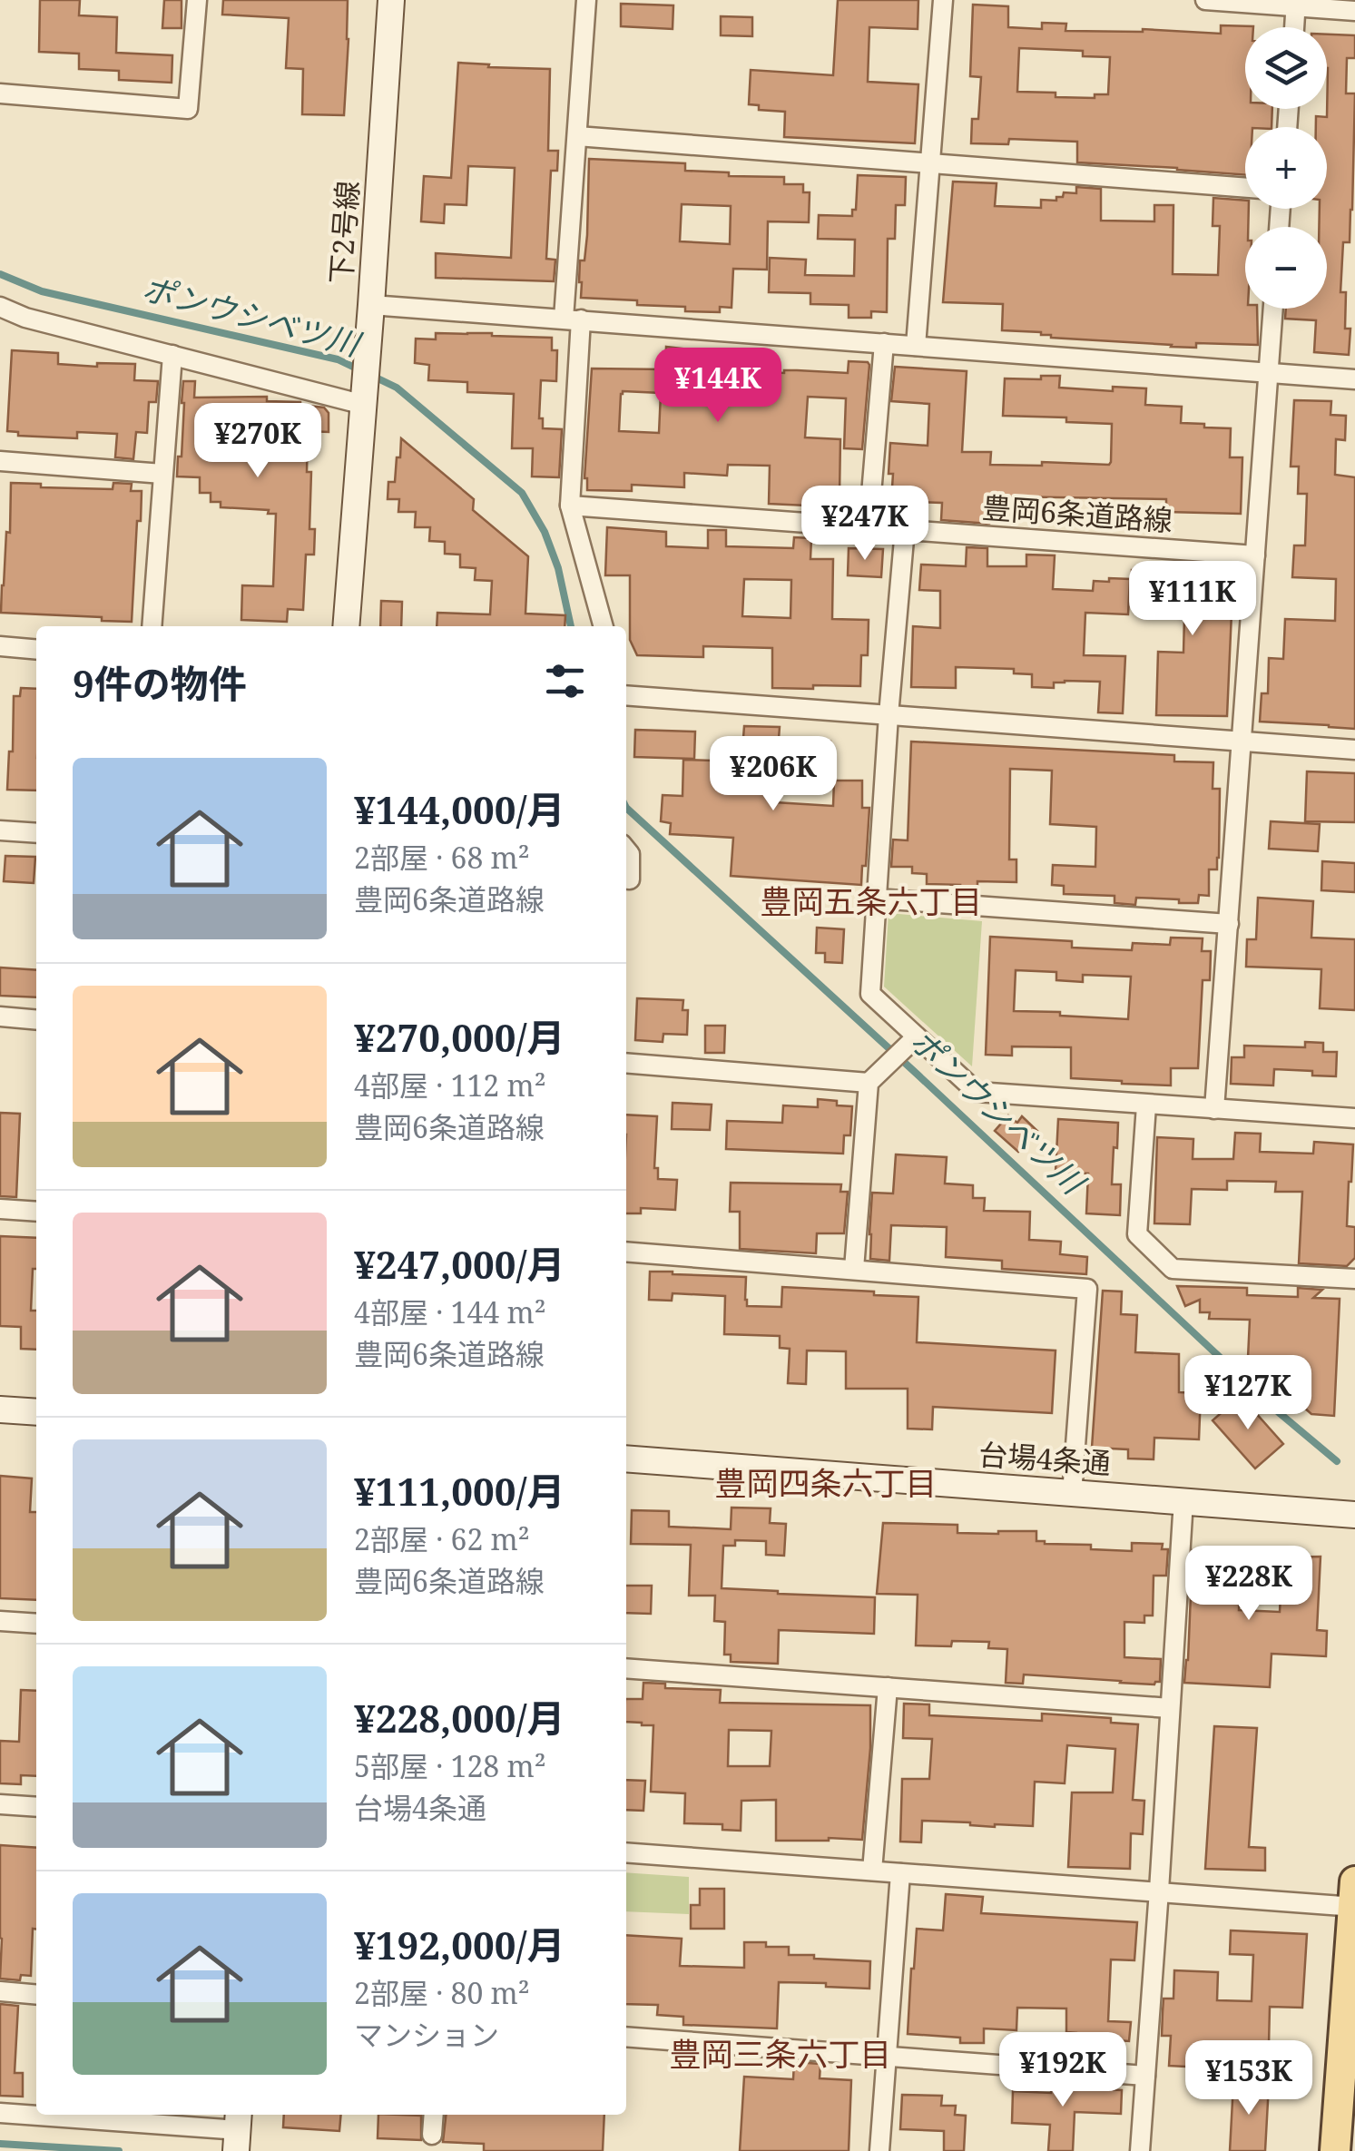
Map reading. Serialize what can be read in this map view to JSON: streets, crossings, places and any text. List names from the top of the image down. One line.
{"streets":{"street":["下2号線","豊岡6条道路線","台場4条通"]},"districts":["豊岡五条六丁目","豊岡四条六丁目","豊岡三条六丁目"],"water":["ポンウシベツ川"],"page":{"map_buttons":["+","−"],"price":["¥144K","¥270K","¥247K","¥111K","¥206K","¥127K","¥228K","¥192K","¥153K"],"heading":"9件の物件","list":[{"name":"¥144,000/月","note":"2部屋 · 68 m² · 豊岡6条道路線"},{"name":"¥270,000/月","note":"4部屋 · 112 m² · 豊岡6条道路線"},{"name":"¥247,000/月","note":"4部屋 · 144 m² · 豊岡6条道路線"},{"name":"¥111,000/月","note":"2部屋 · 62 m² · 豊岡6条道路線"},{"name":"¥228,000/月","note":"5部屋 · 128 m² · 台場4条通"},{"name":"¥192,000/月","note":"2部屋 · 80 m² · マンション"}]}}
